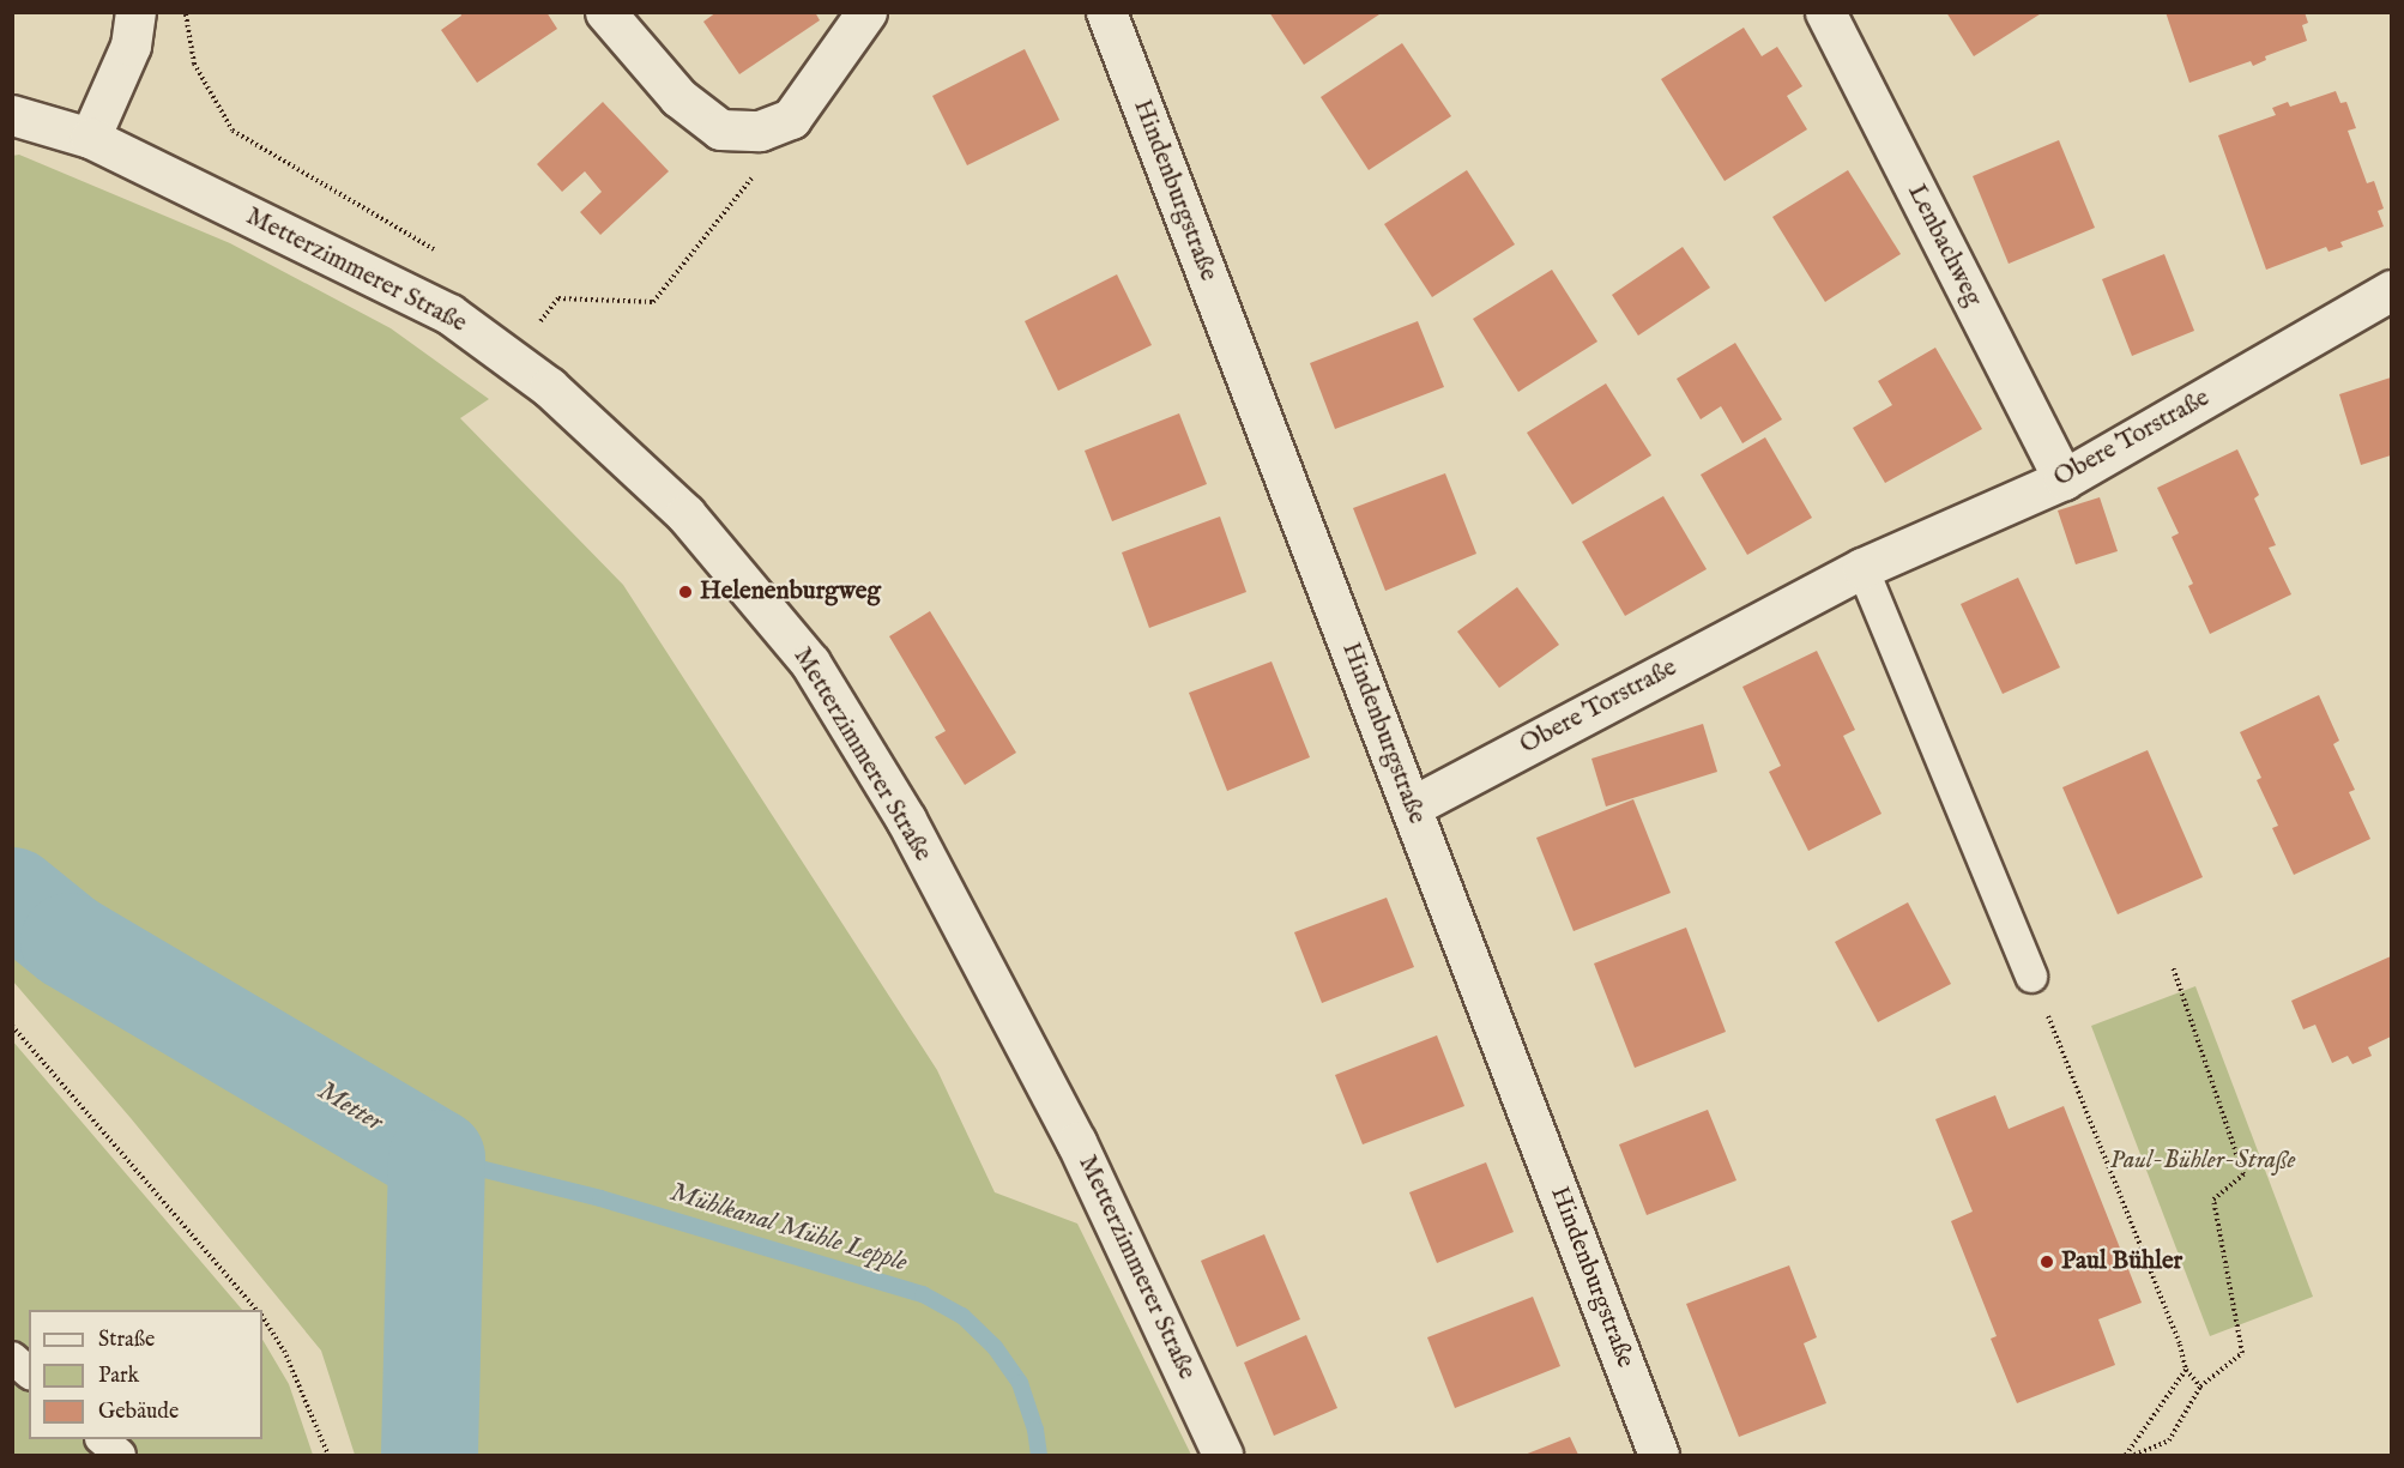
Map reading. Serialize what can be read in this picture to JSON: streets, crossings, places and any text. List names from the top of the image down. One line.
{"streets":{"street":["Hindenburgstraße","Lenbachweg","Metterzimmerer Straße","Obere Torstraße"]},"crossings":[["Hindenburgstraße","Obere Torstraße"],["Lenbachweg","Obere Torstraße"]],"water":["Metter","Mühlkanal Mühle Lepple"],"parks":["Paul-Bühler-Straße"],"places":["Helenenburgweg","Paul Bühler"],"legend":["Straße","Park","Gebäude"]}
